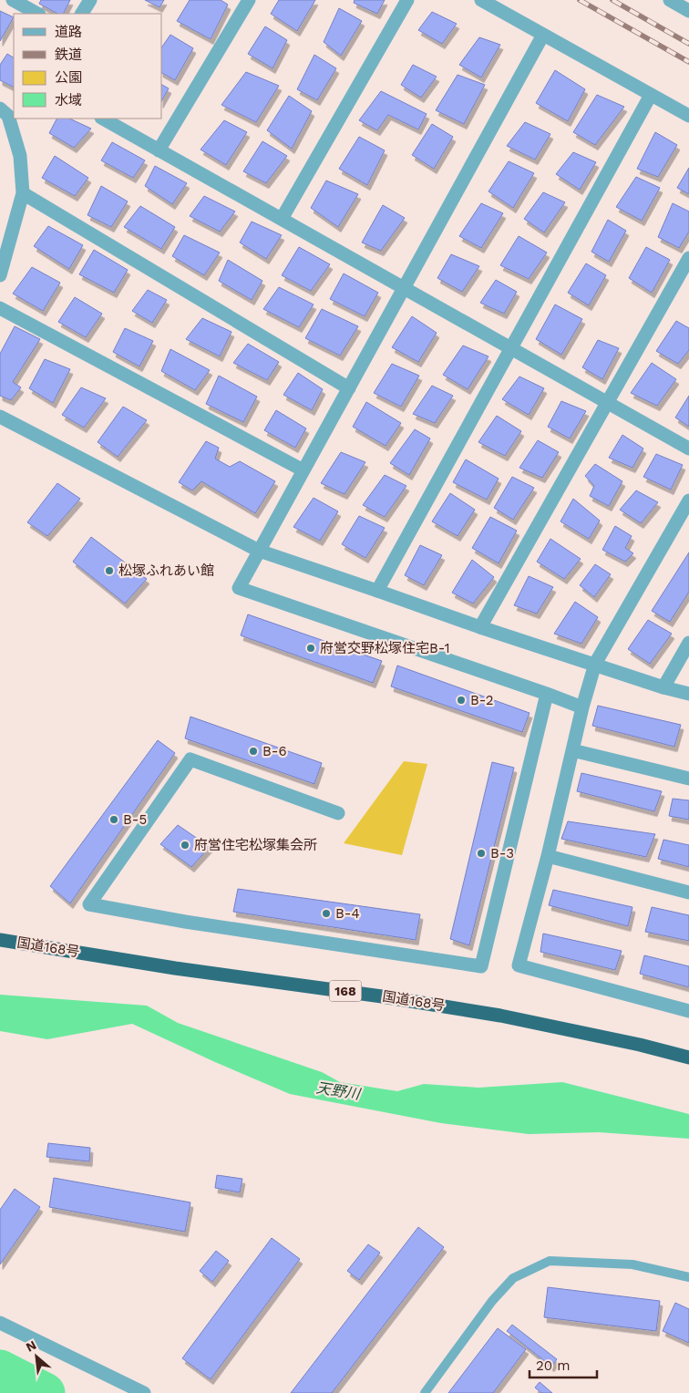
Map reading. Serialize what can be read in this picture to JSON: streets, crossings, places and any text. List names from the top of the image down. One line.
{"streets":{"highway":["国道168号","168"]},"water":["天野川"],"places":["松塚ふれあい館","府営交野松塚住宅B-1","B-2","B-6","B-5","府営住宅松塚集会所","B-3","B-4"],"legend":["道路","鉄道","公園","水域"],"scale_bar":"20 m","north":"top left"}
